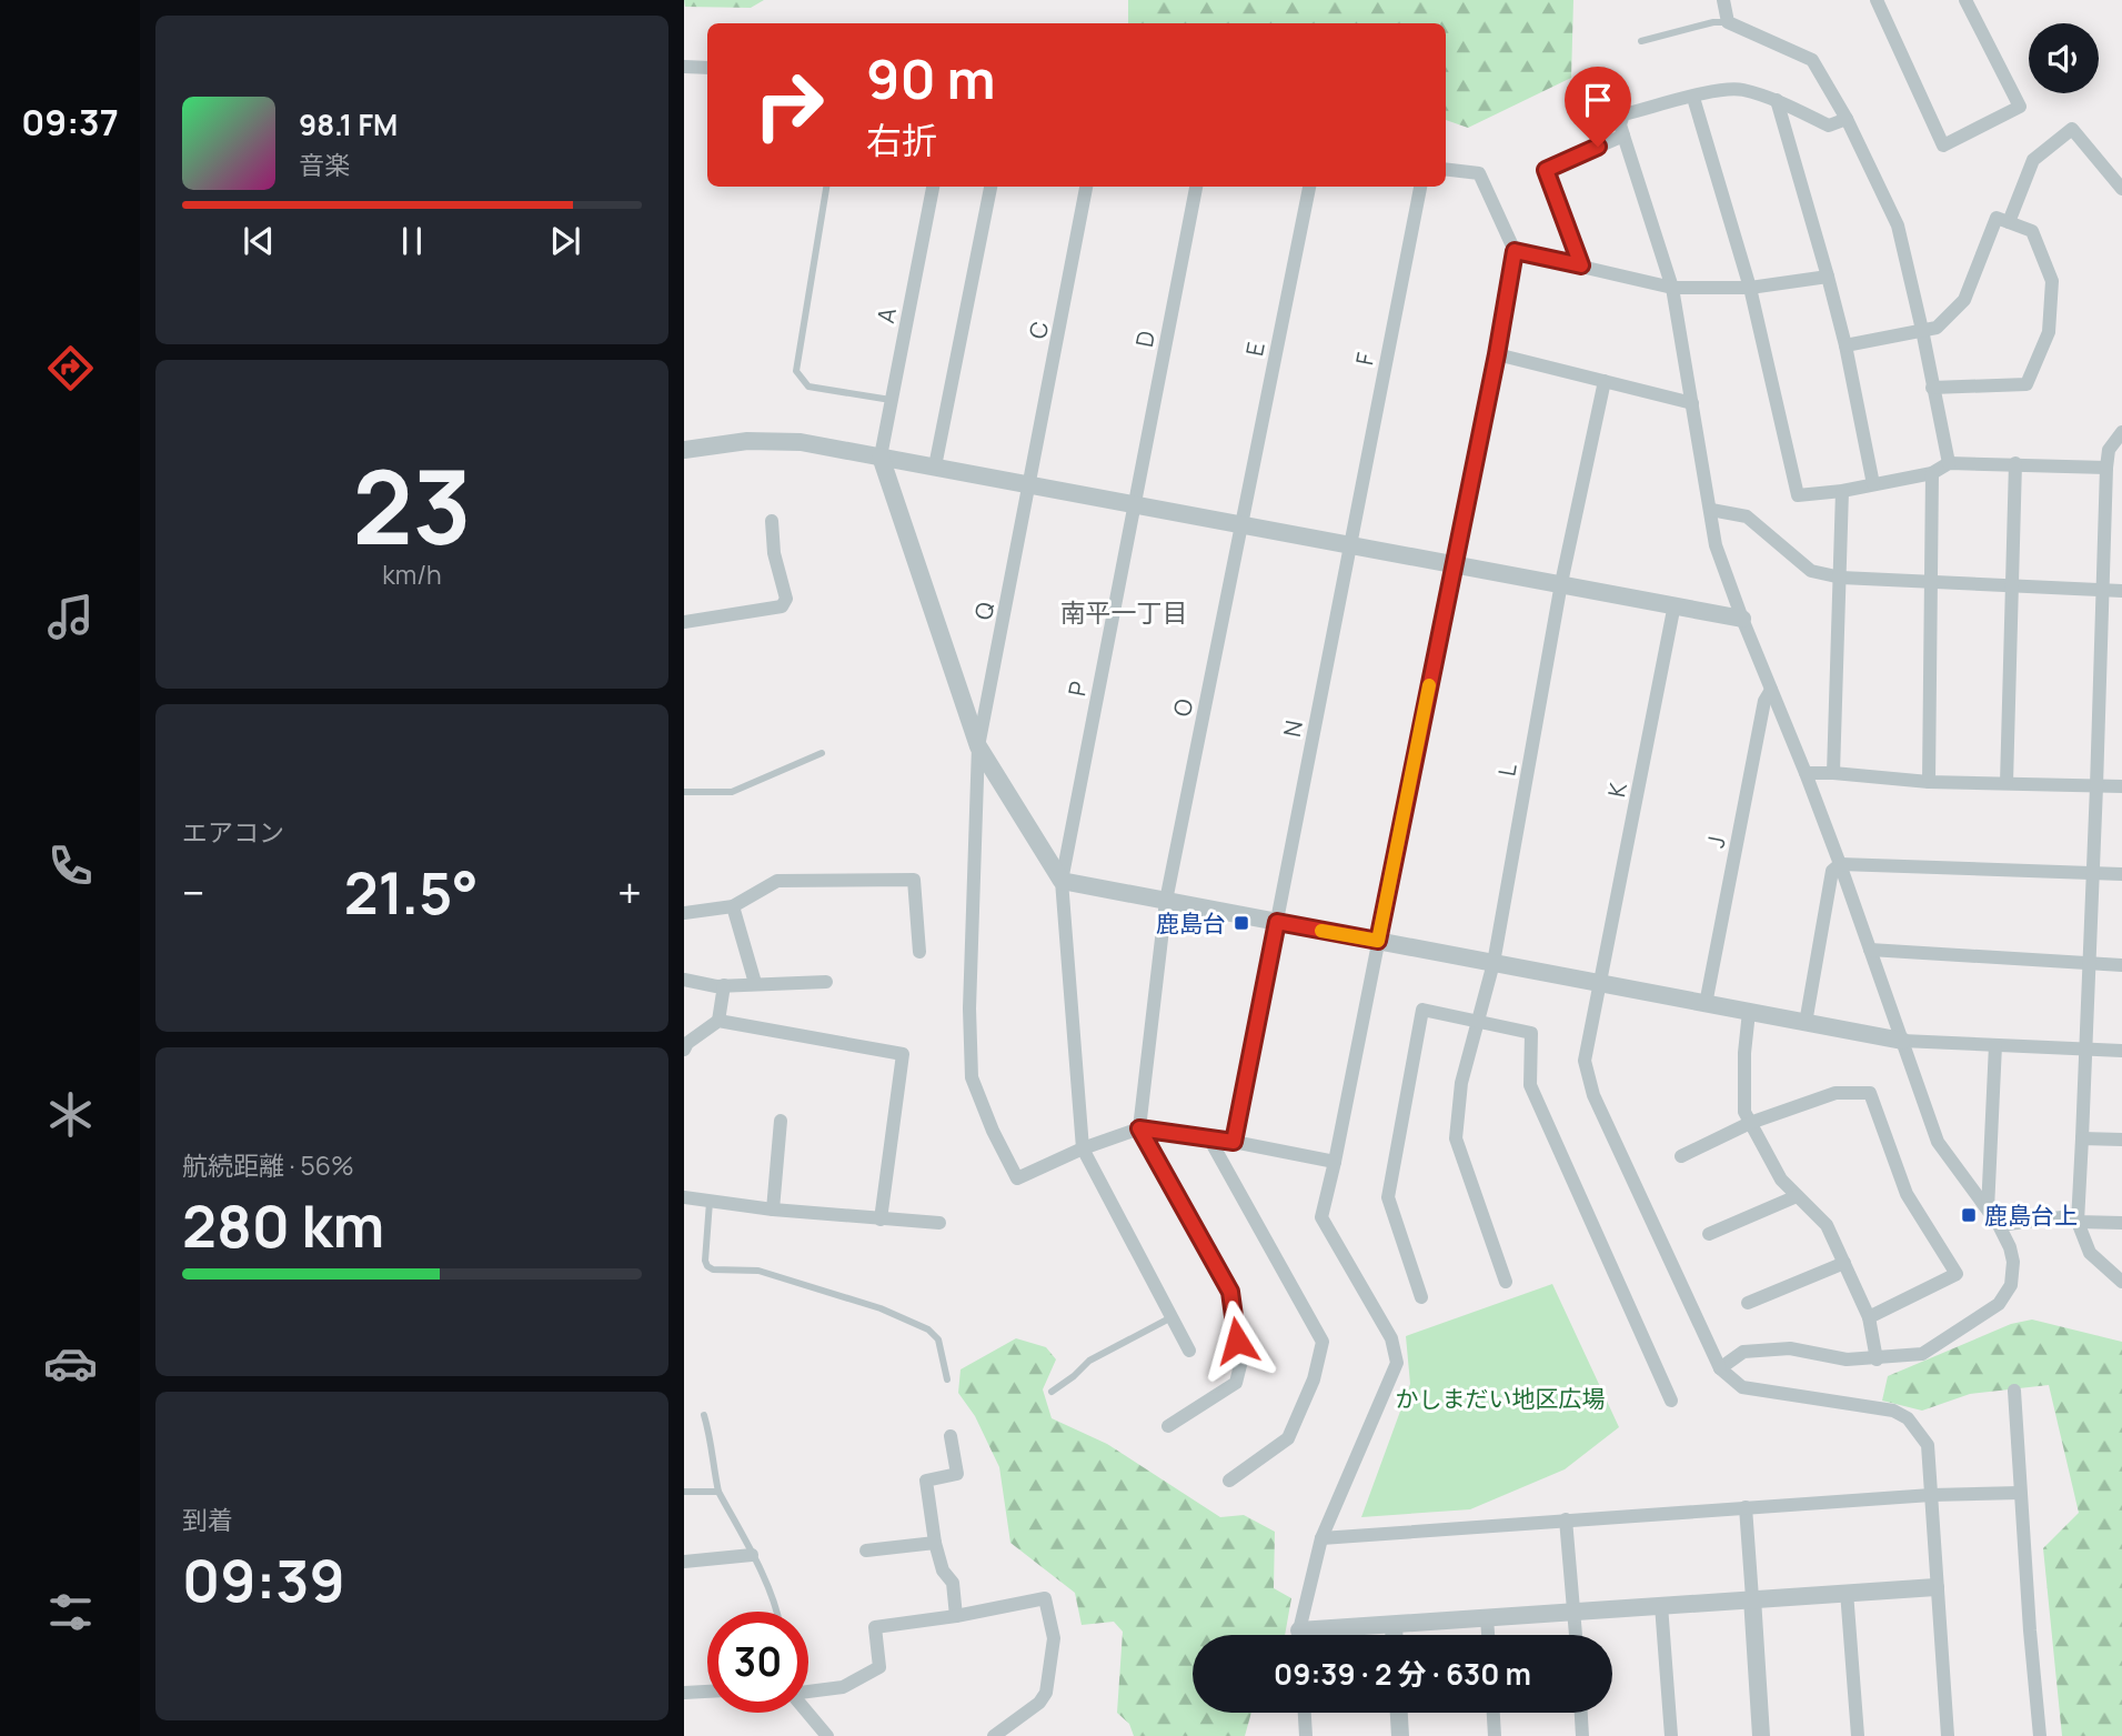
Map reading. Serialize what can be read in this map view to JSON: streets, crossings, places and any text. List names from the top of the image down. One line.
{"streets":{"street":["A","C","D","E","F","Q","P","O","N","L","K","J"]},"crossings":[["C","Q"],["D","P"],["E","O"],["F","N"],["Q","P"]],"districts":["南平一丁目"],"parks":["かしまだい地区広場"],"places":{"transit":["鹿島台","鹿島台上"]},"page":{"tabs":"09:37","turn":["90 m","右折"],"song":["98.1 FM","音楽"],"tile":[["23","km/h"],"エアコン",["航続距離 · 56%","280 km"],["到着","09:39"]],"heat":["−","21.5°","+"],"limit":"30","trip":"09:39 · 2 分 · 630 m"}}
